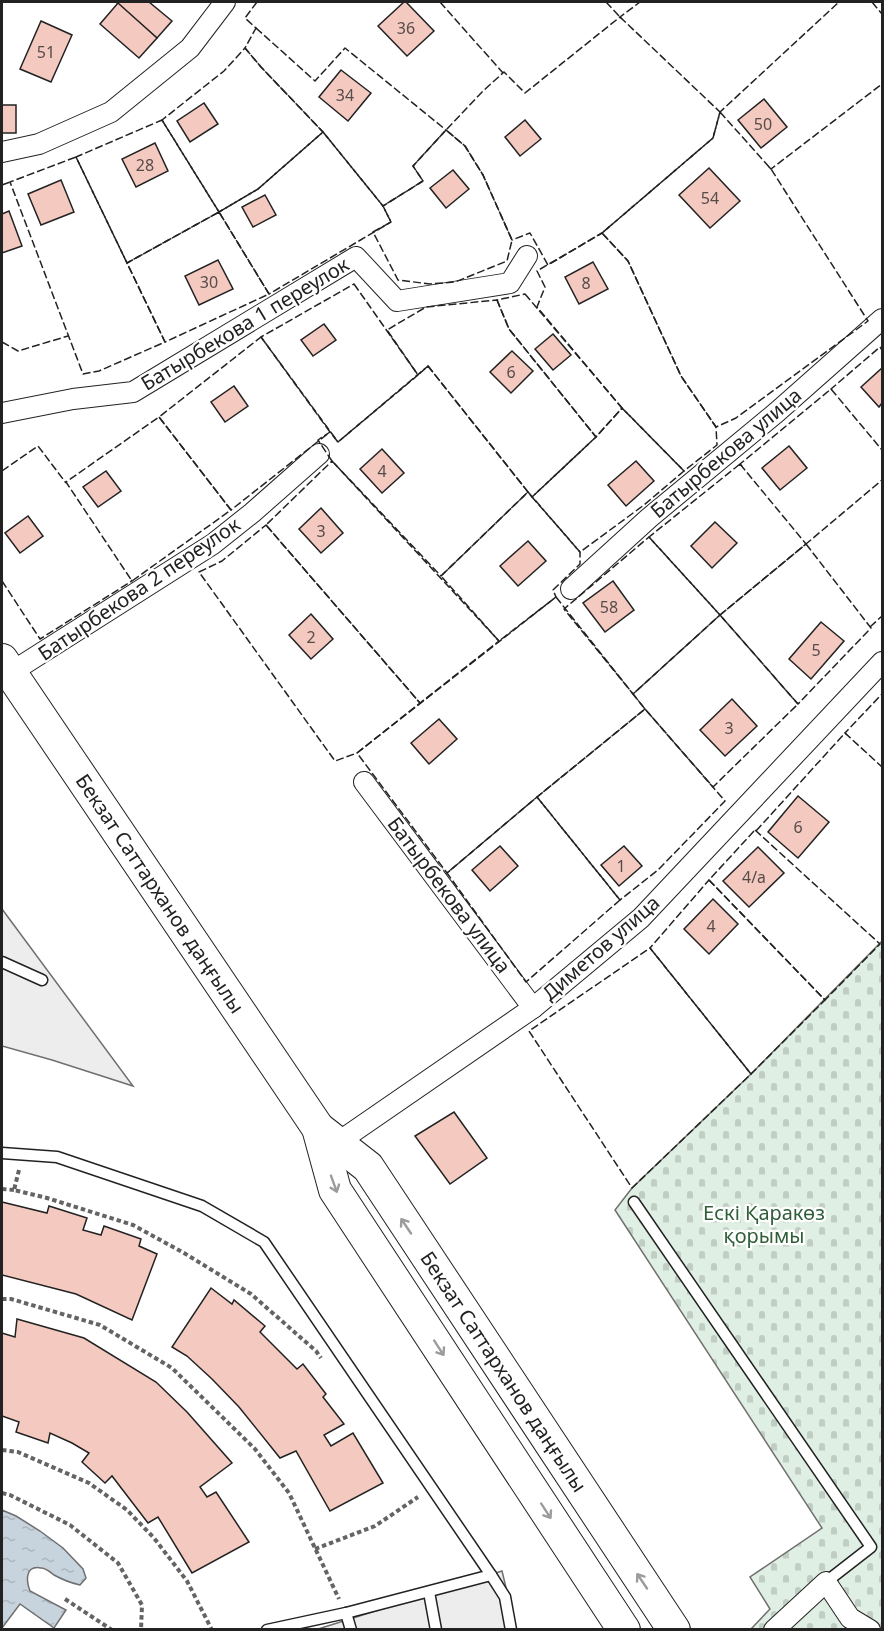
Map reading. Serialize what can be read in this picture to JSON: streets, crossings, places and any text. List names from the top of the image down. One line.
{"streets":{"main road":["Бекзат Саттарханов даңғылы"],"street":["Батырбекова 1 переулок","Батырбекова улица","Батырбекова 2 переулок","Диметов улица"]},"crossings":[["Батырбекова улица","Диметов улица"],["Батырбекова 2 переулок","Бекзат Саттарханов даңғылы"],["Бекзат Саттарханов даңғылы","Диметов улица"]],"parks":["Ескі Қаракөз қорымы"],"house_numbers":["36","51","34","50","28","54","30","8","6","4","3","58","2","5","3","6","1","4/а","4"]}
